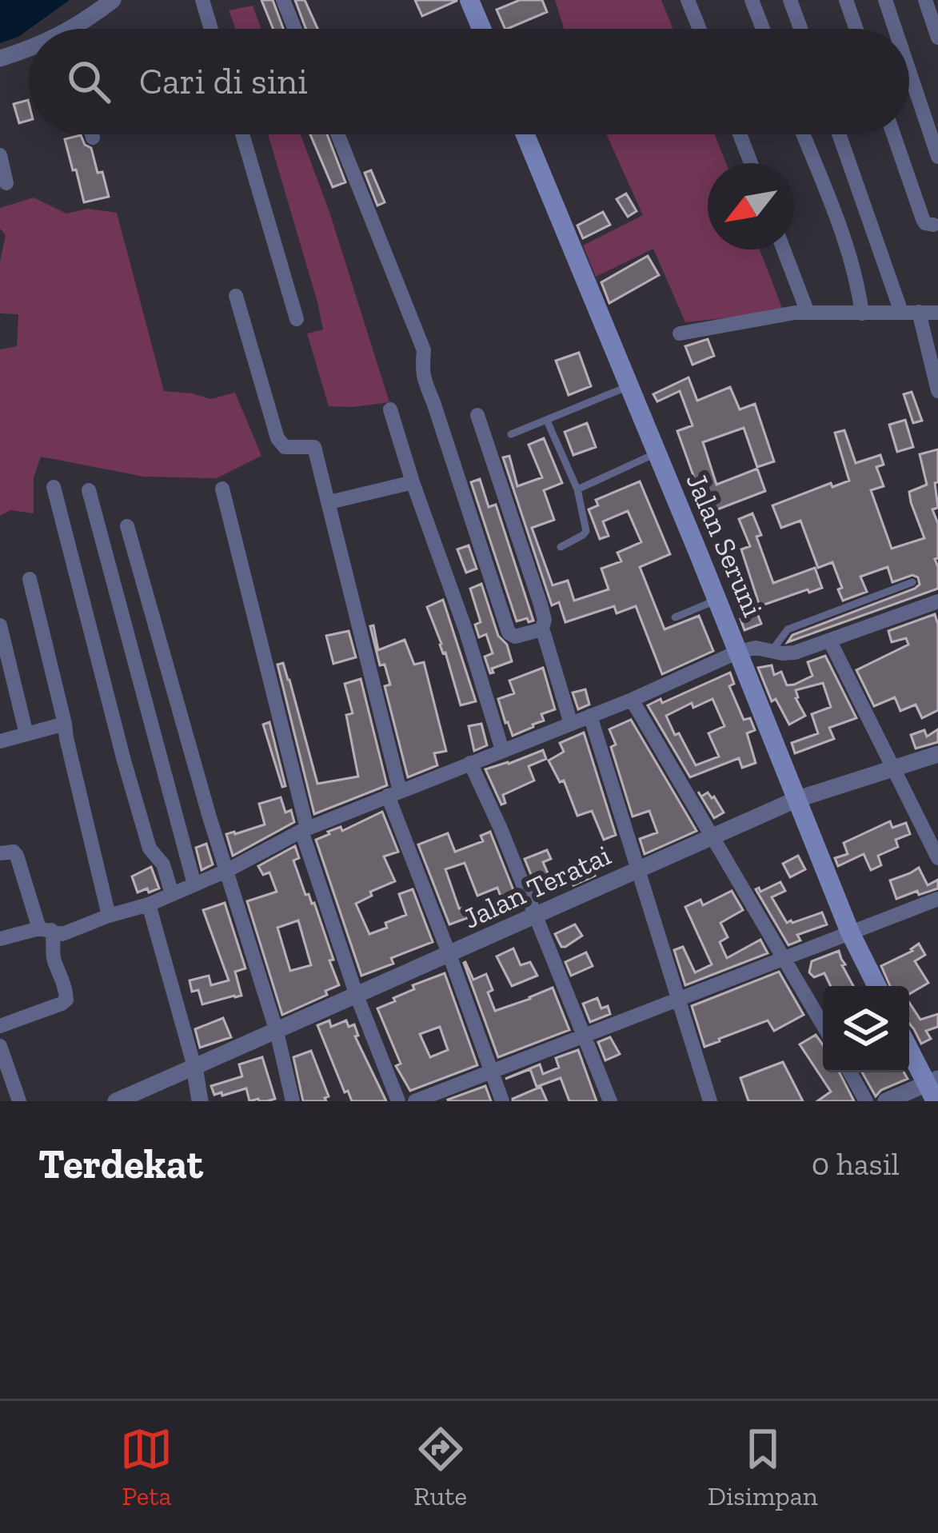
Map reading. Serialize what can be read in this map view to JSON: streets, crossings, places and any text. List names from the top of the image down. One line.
{"streets":{"main road":["Jalan Seruni"],"street":["Jalan Teratai"]},"crossings":[["Jalan Seruni","Jalan Teratai"]],"north":"bottom left","page":{"search":"Cari di sini","heading":["Terdekat","0 hasil"],"nav":["Peta","Rute","Disimpan"]}}
